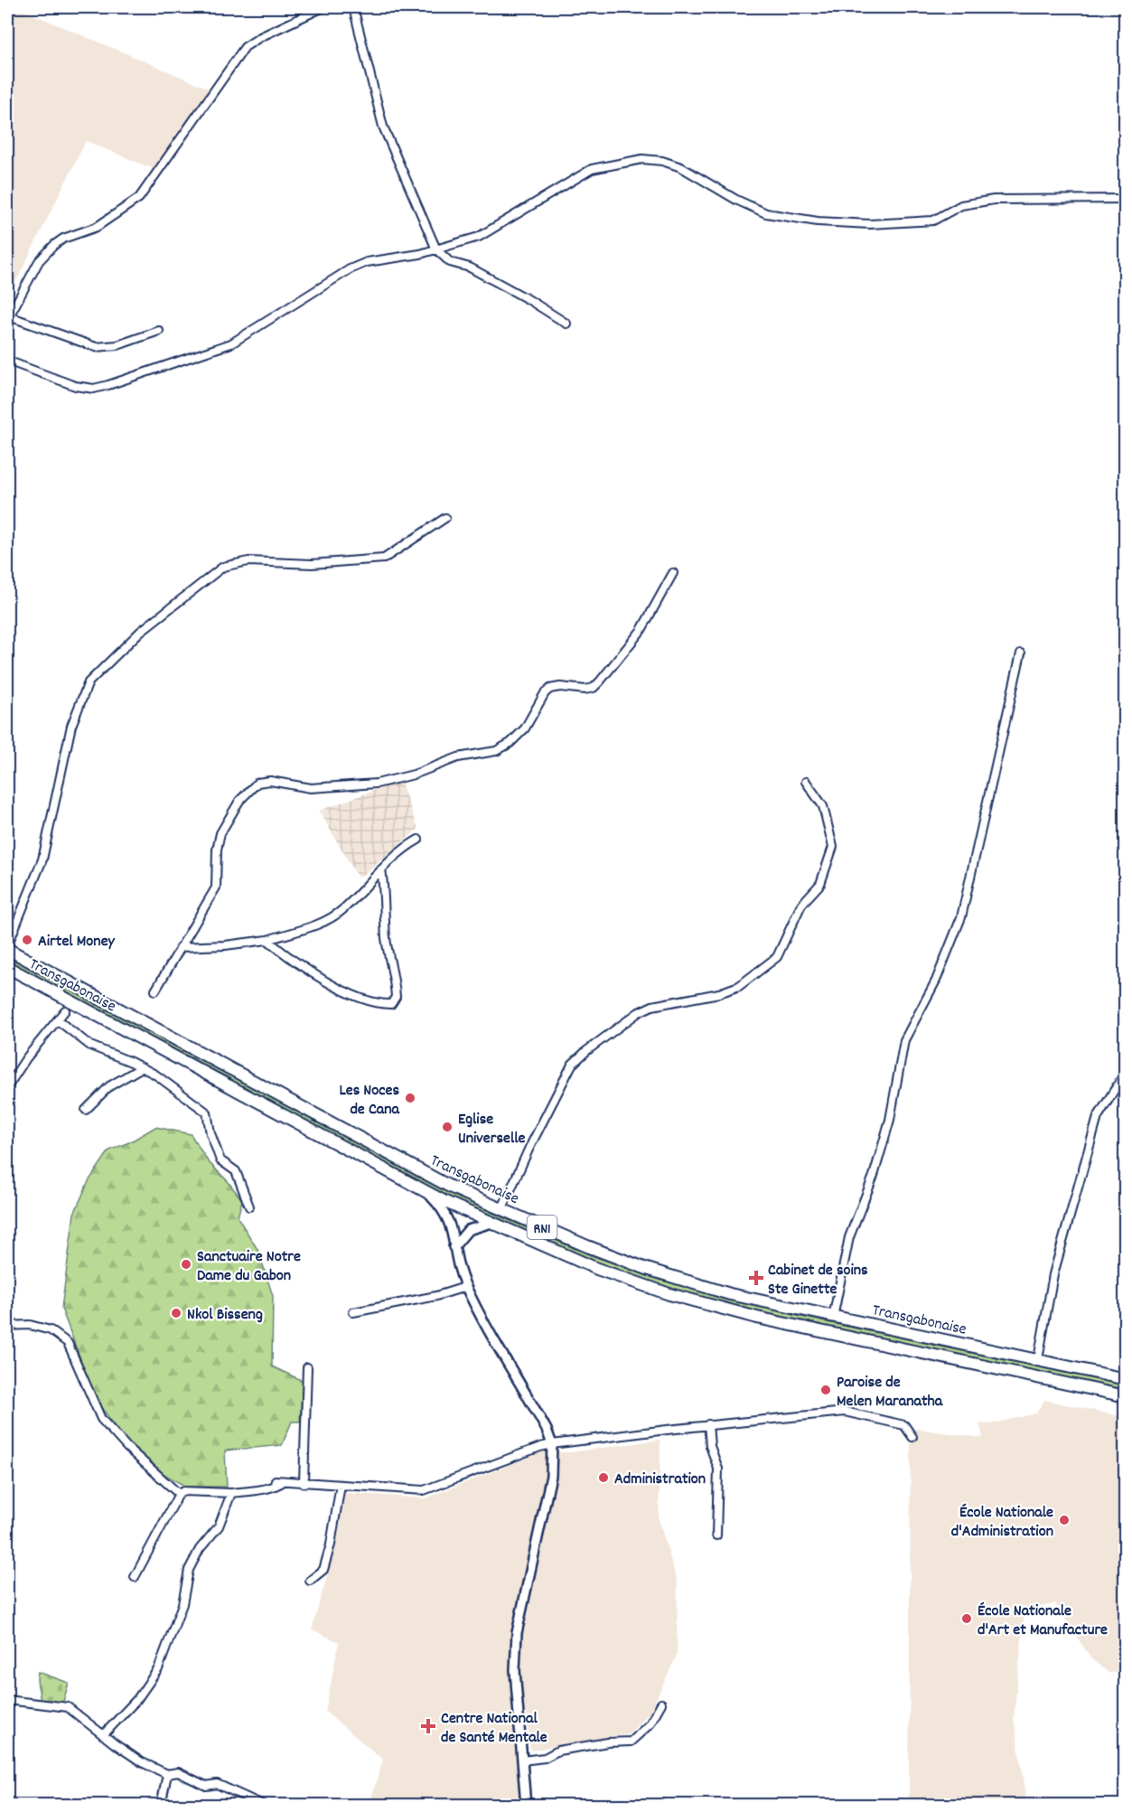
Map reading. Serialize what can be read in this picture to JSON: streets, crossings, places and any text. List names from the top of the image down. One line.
{"streets":{"highway":["Transgabonaise","RN1"]},"places":{"other":["Airtel Money","Les Noces de Cana","Eglise Universelle","Sanctuaire Notre Dame du Gabon","Nkol Bisseng","Paroise de Melen Maranatha","Administration","École Nationale d'Administration","École Nationale d'Art et Manufacture"],"health":["Cabinet de soins Ste Ginette","Centre National de Santé Mentale"]}}
